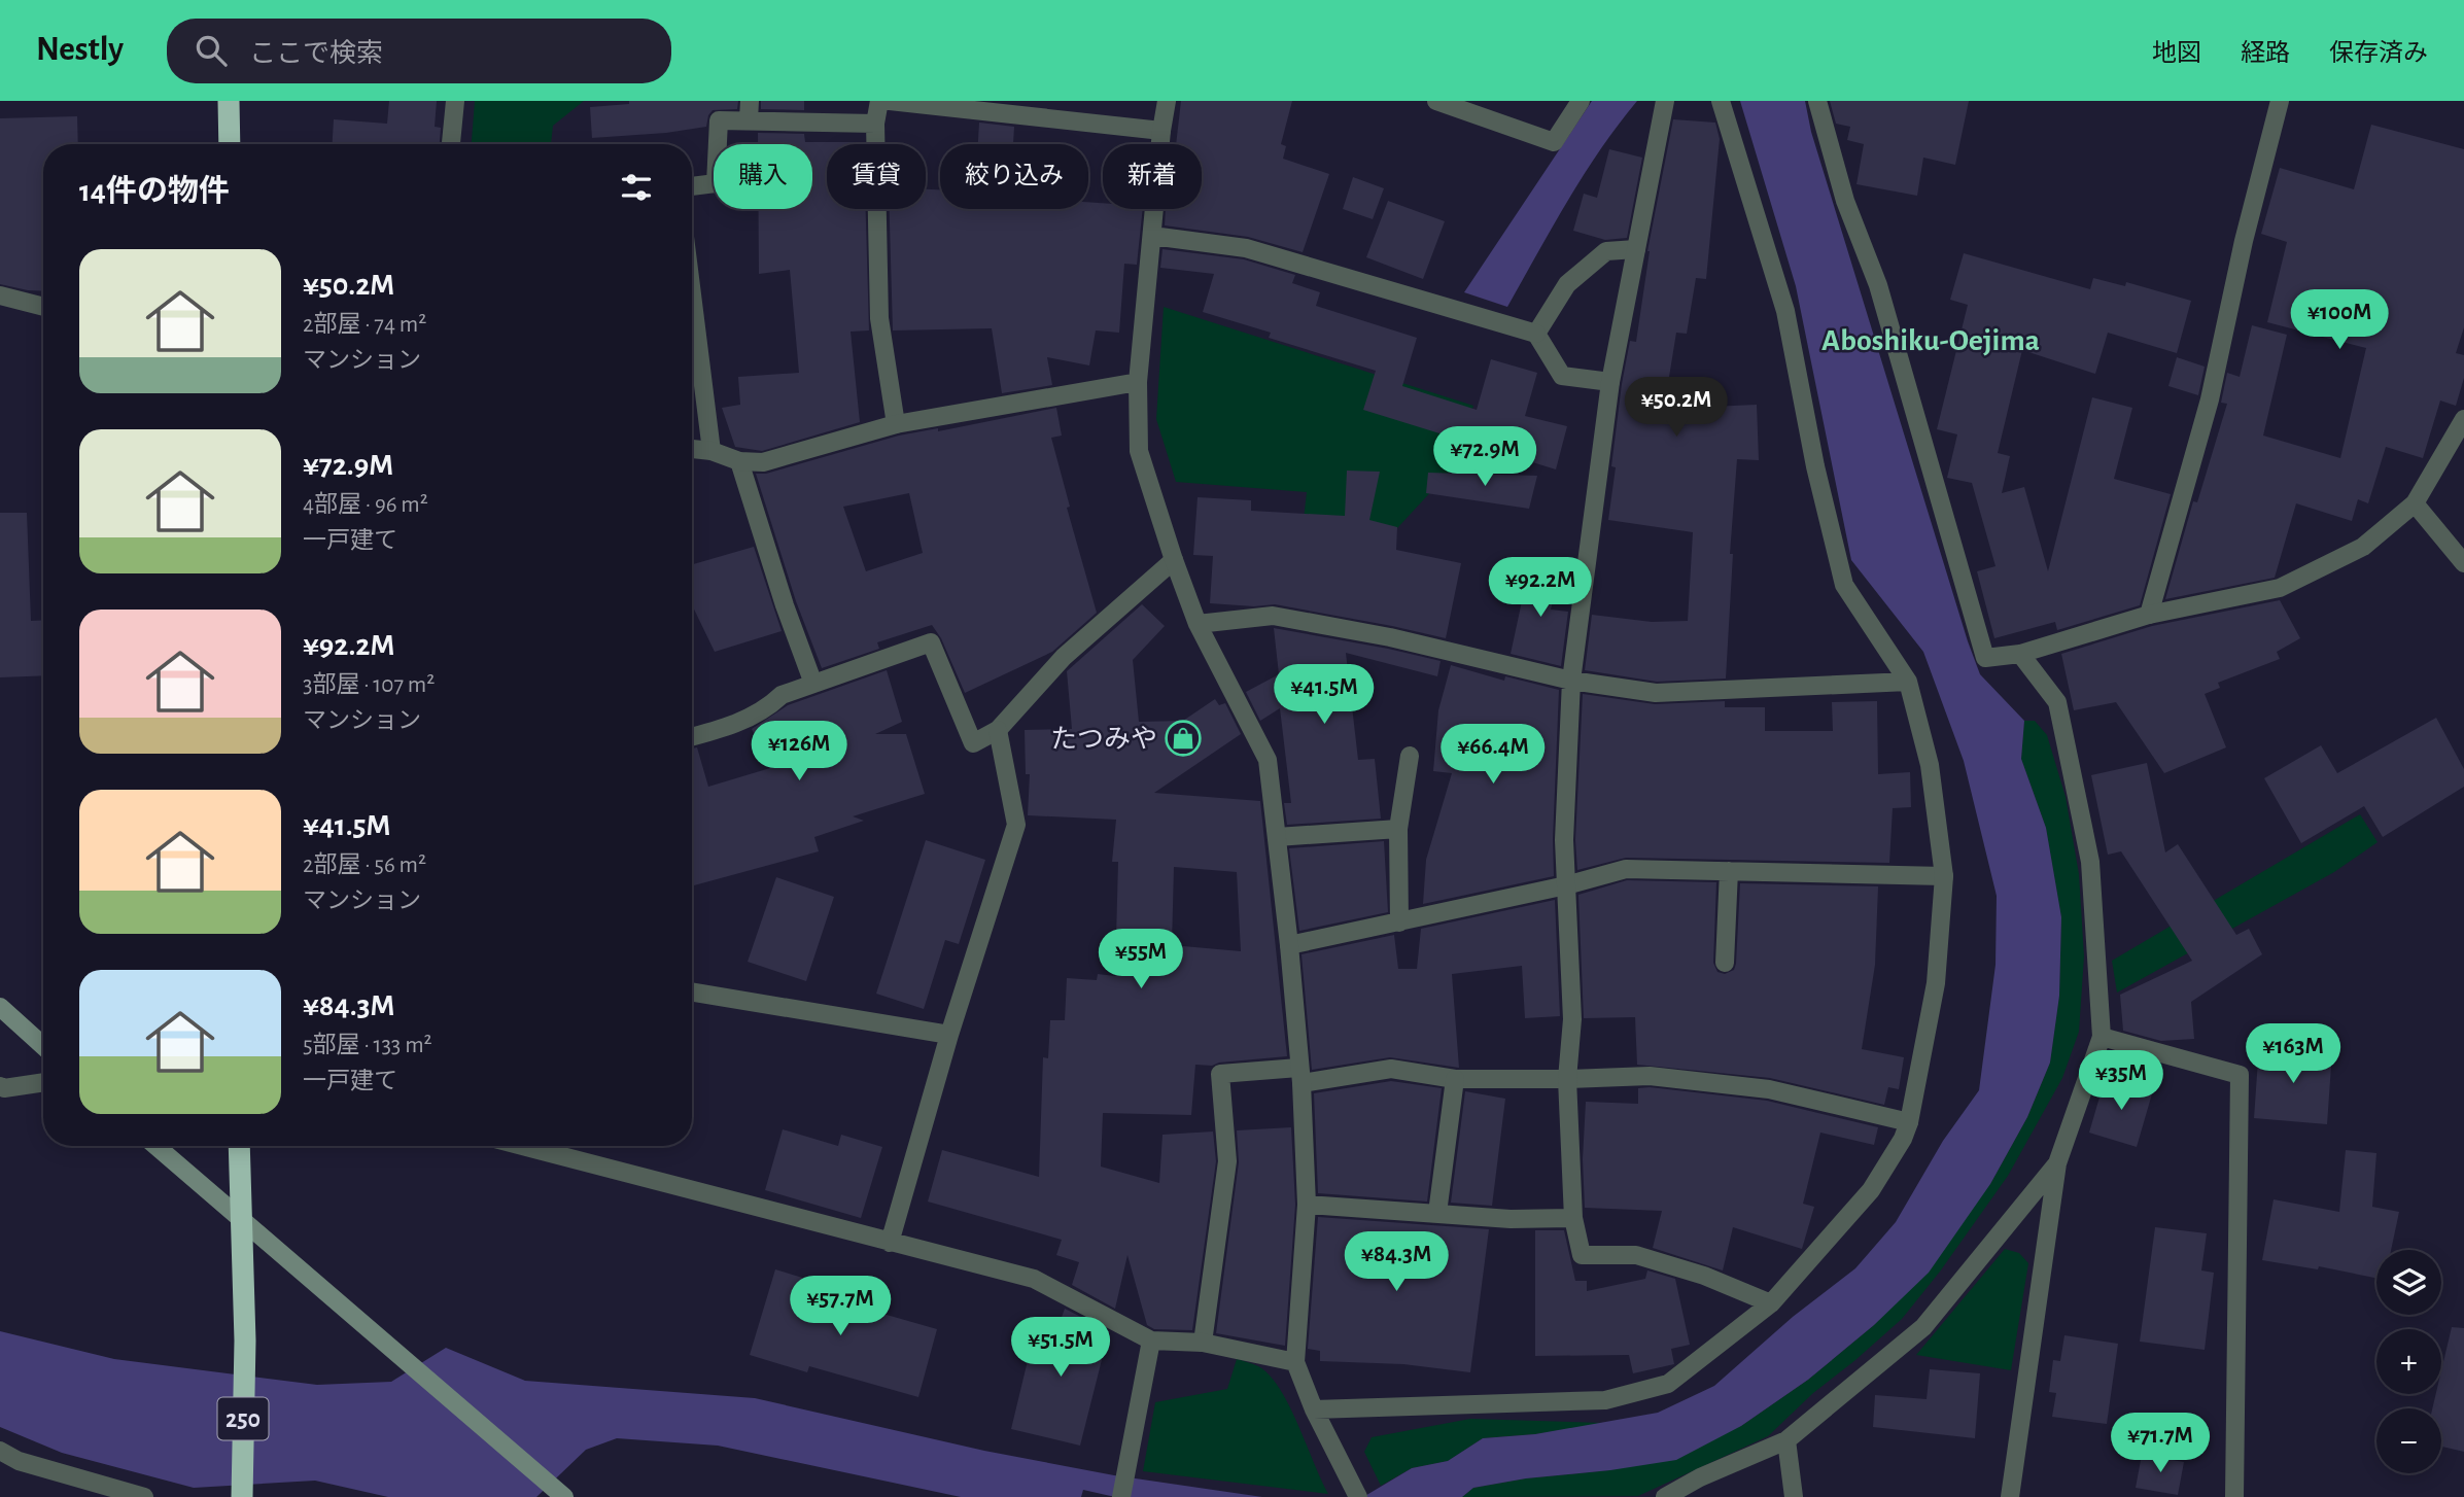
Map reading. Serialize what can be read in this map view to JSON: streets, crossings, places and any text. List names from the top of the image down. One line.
{"streets":{"highway":["250"]},"districts":["Aboshiku-Oejima"],"places":{"shop":["たつみや"]},"page":{"header":"Nestly","search":"ここで検索","nav":["地図","経路","保存済み"],"chip":["購入","賃貸","絞り込み","新着"],"heading":"14件の物件","list":[{"name":"¥50.2M","note":"2部屋 · 74 m² · マンション"},{"name":"¥72.9M","note":"4部屋 · 96 m² · 一戸建て"},{"name":"¥92.2M","note":"3部屋 · 107 m² · マンション"},{"name":"¥41.5M","note":"2部屋 · 56 m² · マンション"},{"name":"¥84.3M","note":"5部屋 · 133 m² · 一戸建て"}],"price":["¥100M","¥50.2M","¥72.9M","¥92.2M","¥41.5M","¥126M","¥66.4M","¥55M","¥163M","¥35M","¥84.3M","¥57.7M","¥51.5M","¥71.7M"],"map_buttons":["+","−"]}}
